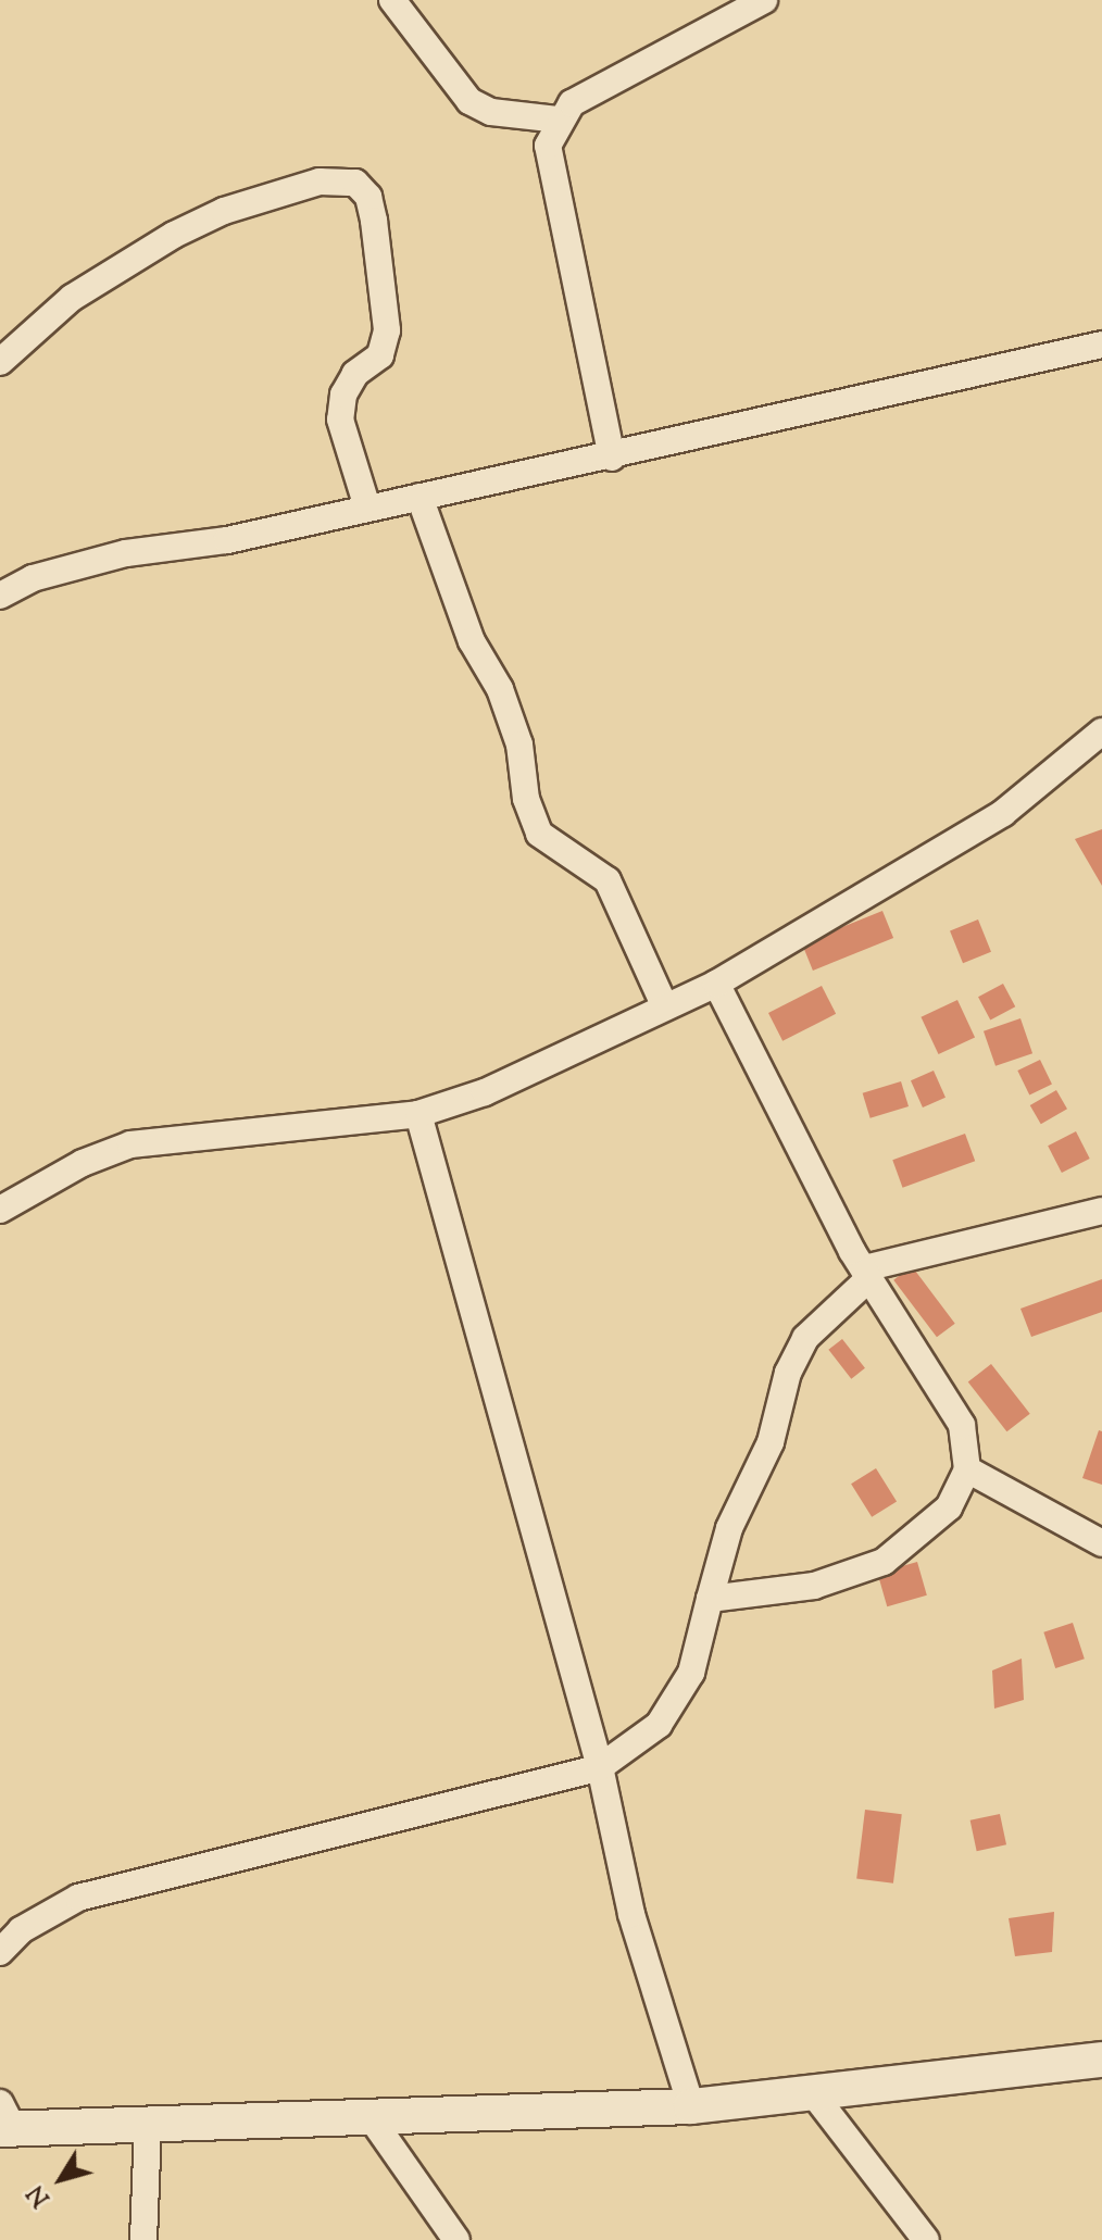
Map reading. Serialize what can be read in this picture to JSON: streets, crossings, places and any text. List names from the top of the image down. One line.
{"north":"bottom left"}
